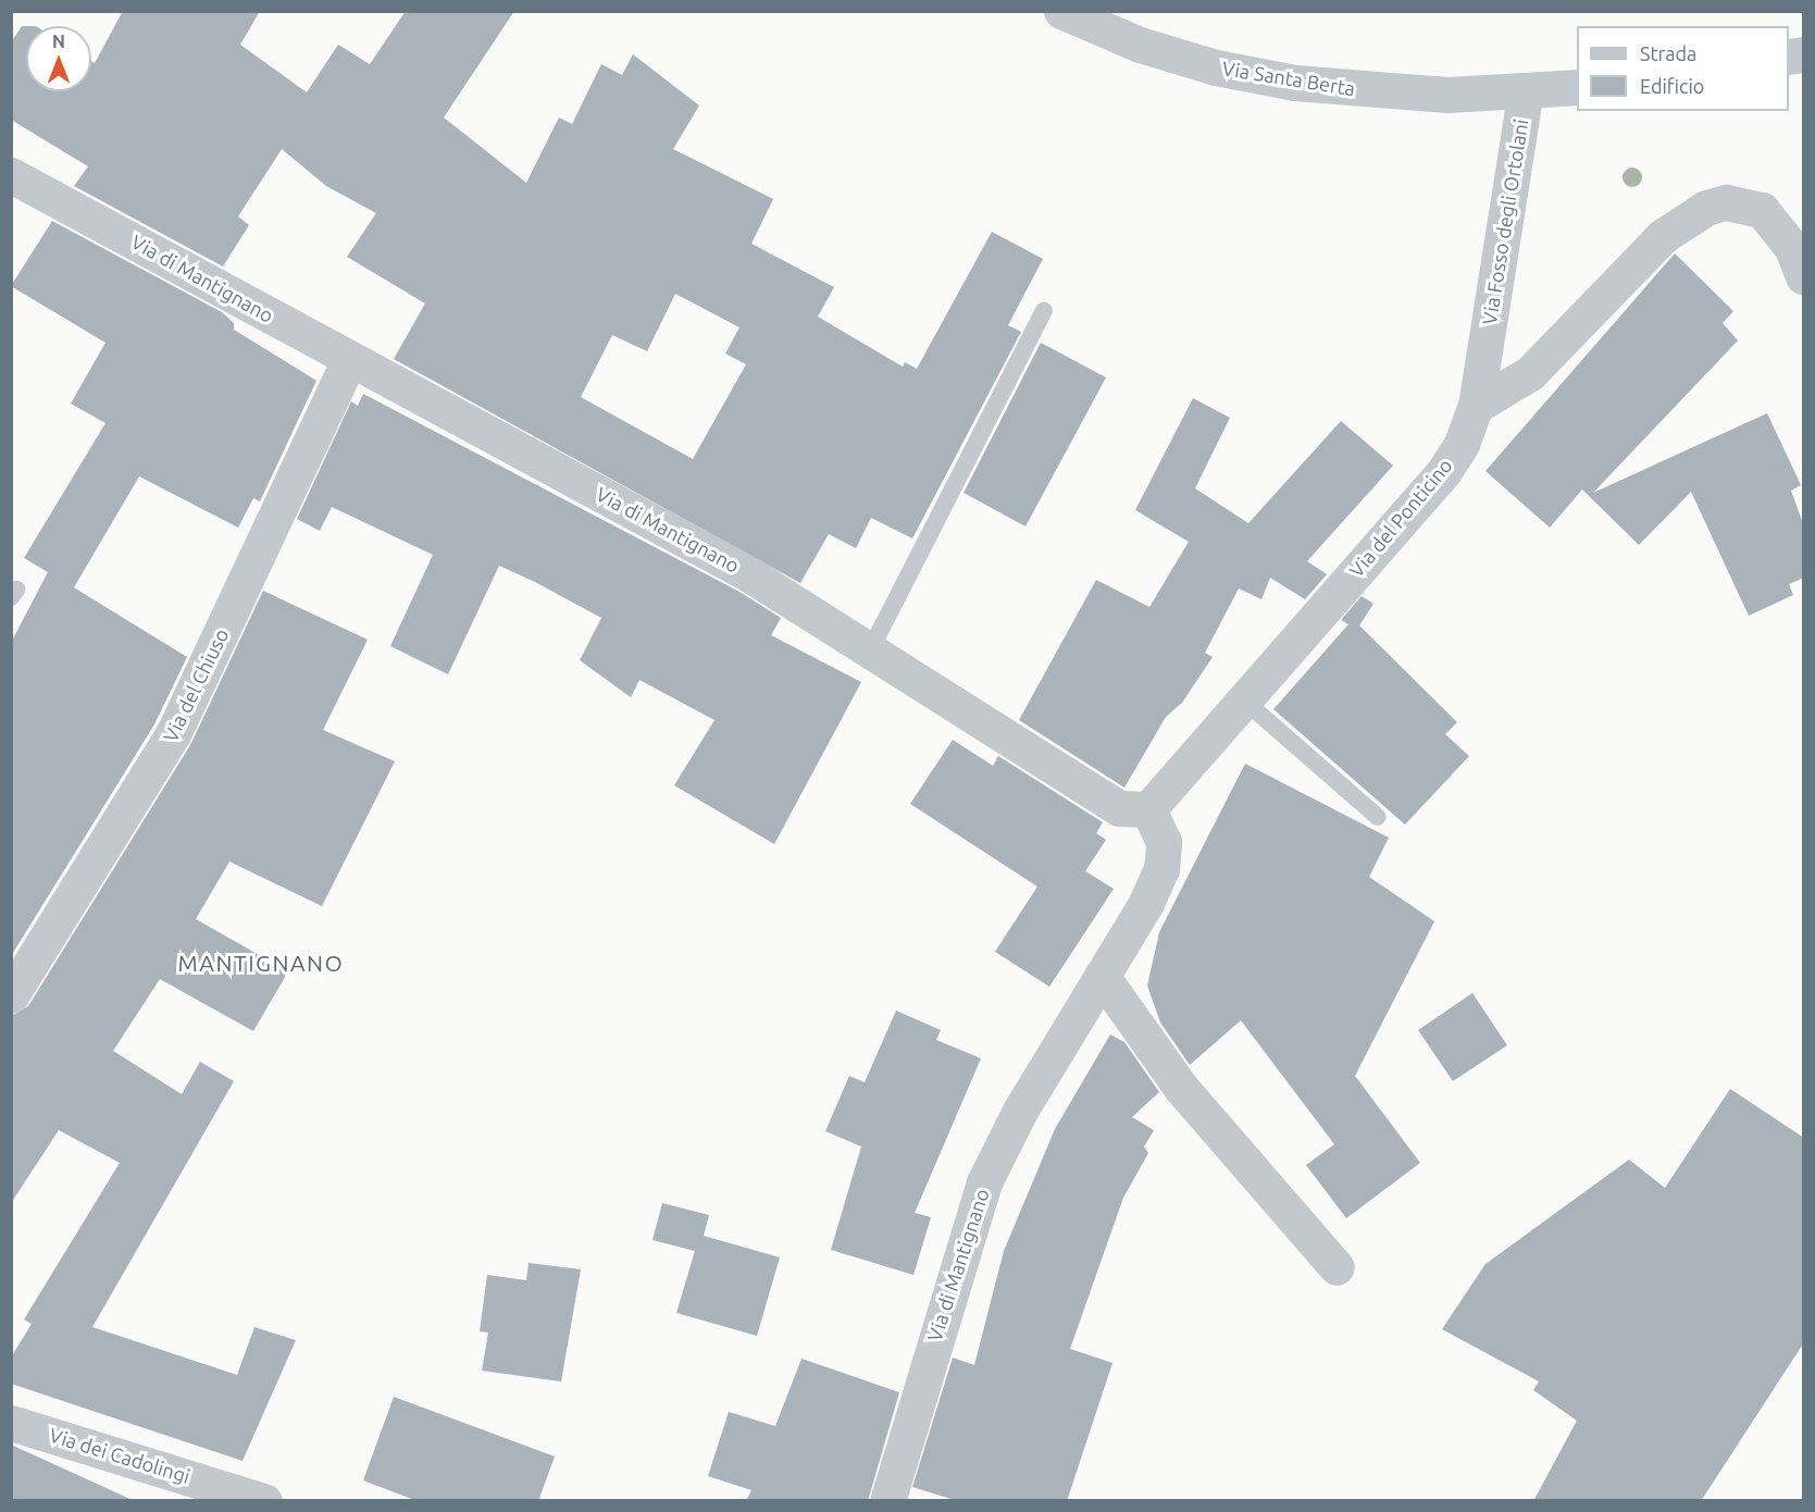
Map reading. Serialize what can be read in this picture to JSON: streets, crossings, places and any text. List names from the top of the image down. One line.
{"streets":{"street":["Via Santa Berta","Via Fosso degli Ortolani","Via di Mantignano","Via del Ponticino","Via del Chiuso","Via dei Cadolingi"]},"crossings":[["Via Santa Berta","Via Fosso degli Ortolani"],["Via Fosso degli Ortolani","Via del Ponticino"],["Via di Mantignano","Via del Ponticino"],["Via di Mantignano","Via del Chiuso"]],"districts":["MANTIGNANO"],"legend":["Strada","Edificio"],"north":"top"}
